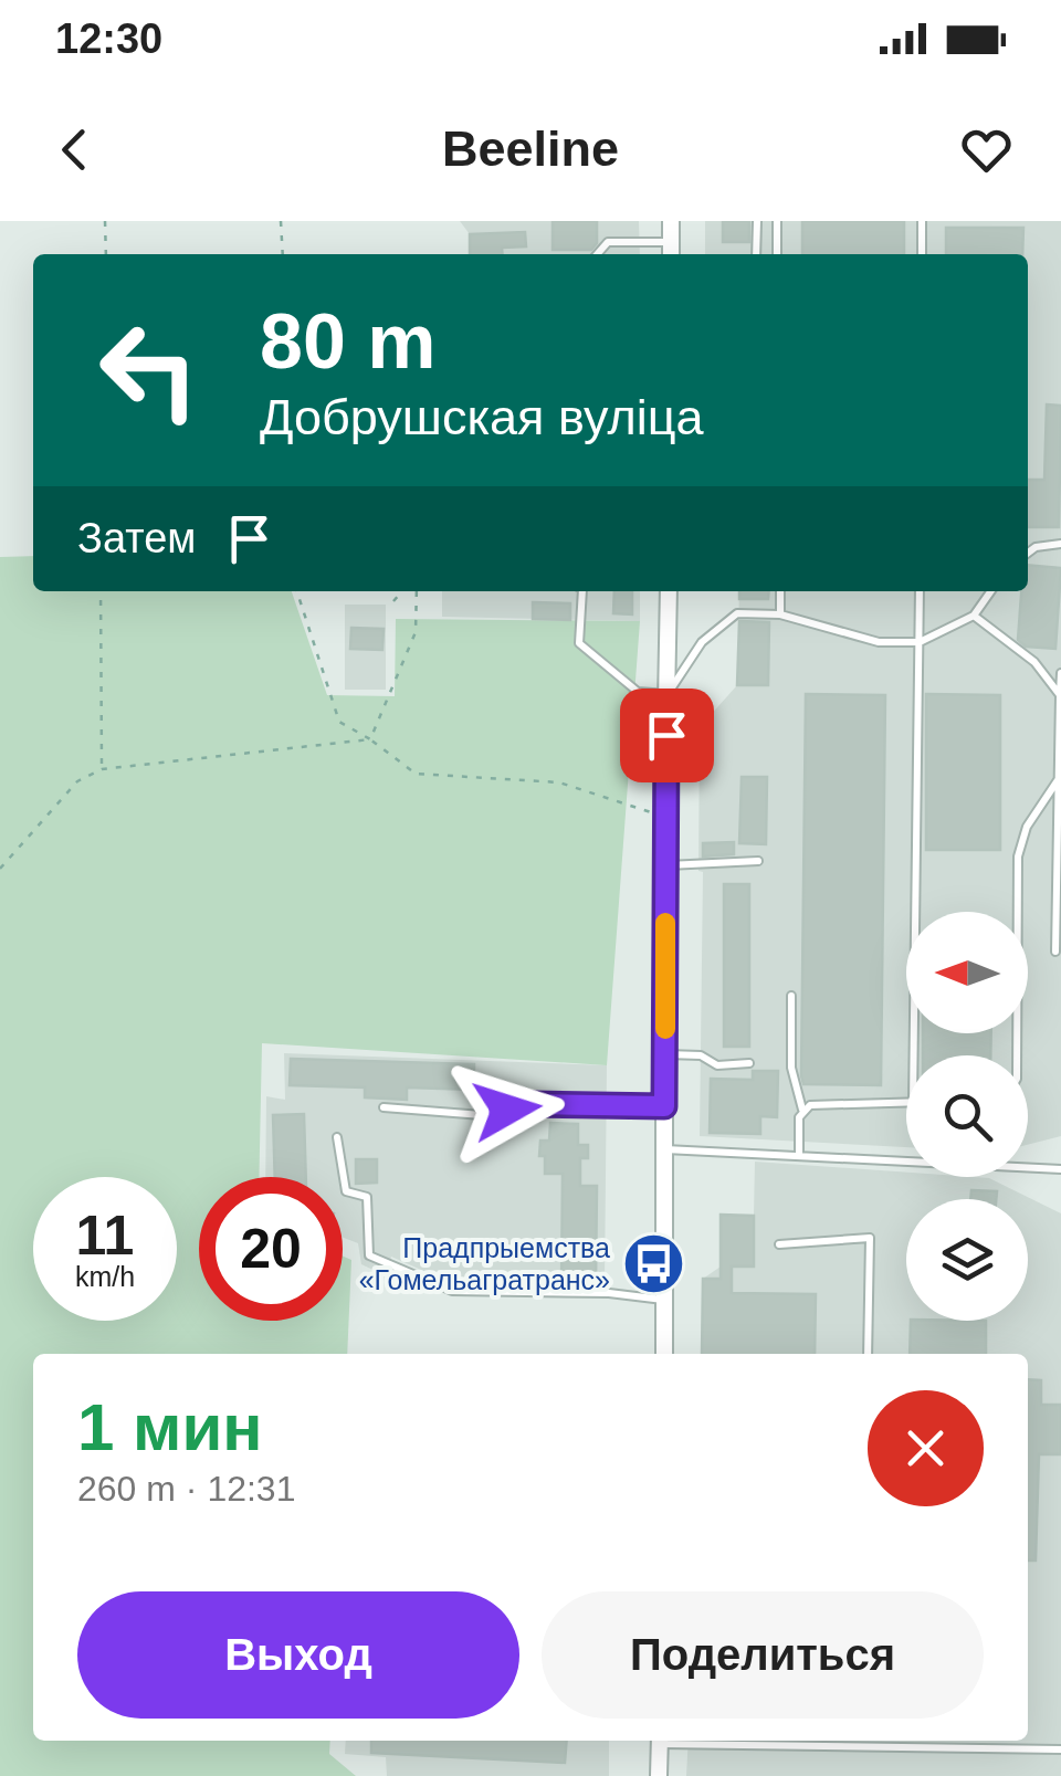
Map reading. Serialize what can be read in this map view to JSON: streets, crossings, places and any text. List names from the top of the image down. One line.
{"places":{"bus stop":["Прадпрыемства «Гомельагратранс»"]},"north":"left","page":{"status":"12:30","header":"Beeline","turn":["80 m","Добрушская вуліца"],"then":"Затем","speed":"11 km/h","limit":"20","heading":["1 мин","260 m · 12:31"],"buttons":["Выход","Поделиться"]}}
